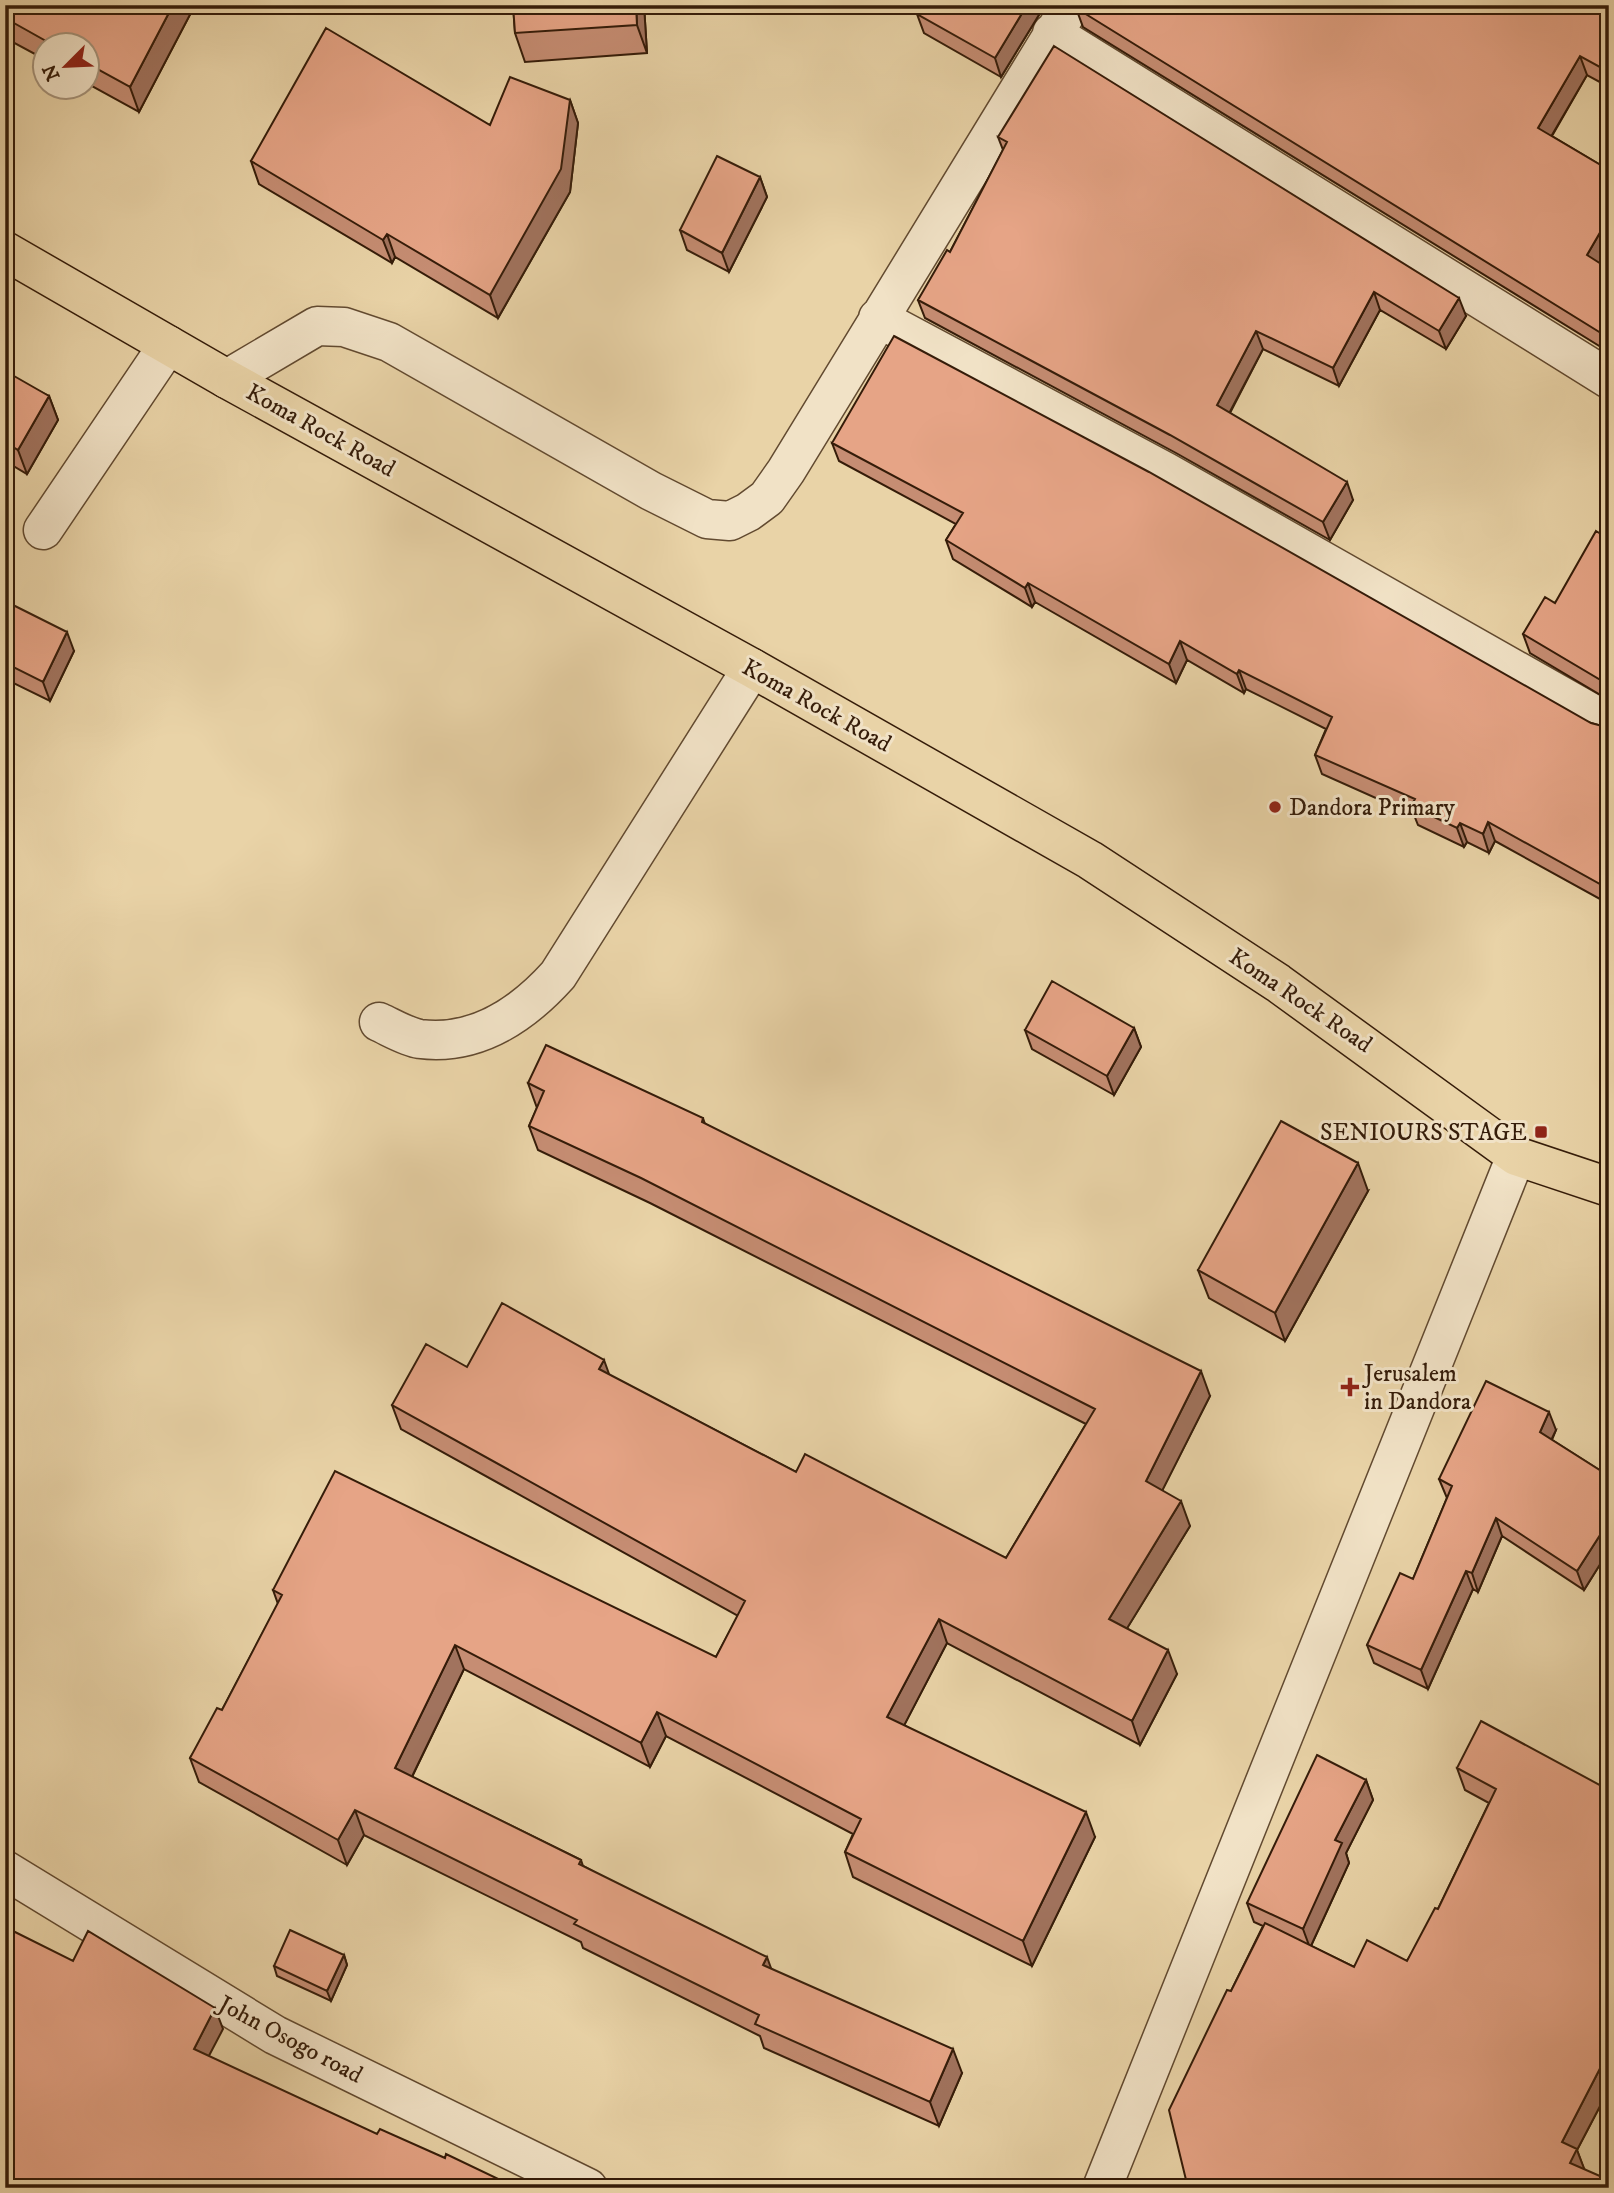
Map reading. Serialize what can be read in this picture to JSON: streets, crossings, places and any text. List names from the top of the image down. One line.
{"streets":{"main road":["Koma Rock Road"],"street":["John Osogo road"]},"places":{"other":["Dandora Primary"],"transit":["SENIOURS STAGE"],"health":["Jerusalem in Dandora"]},"north":"bottom left"}
